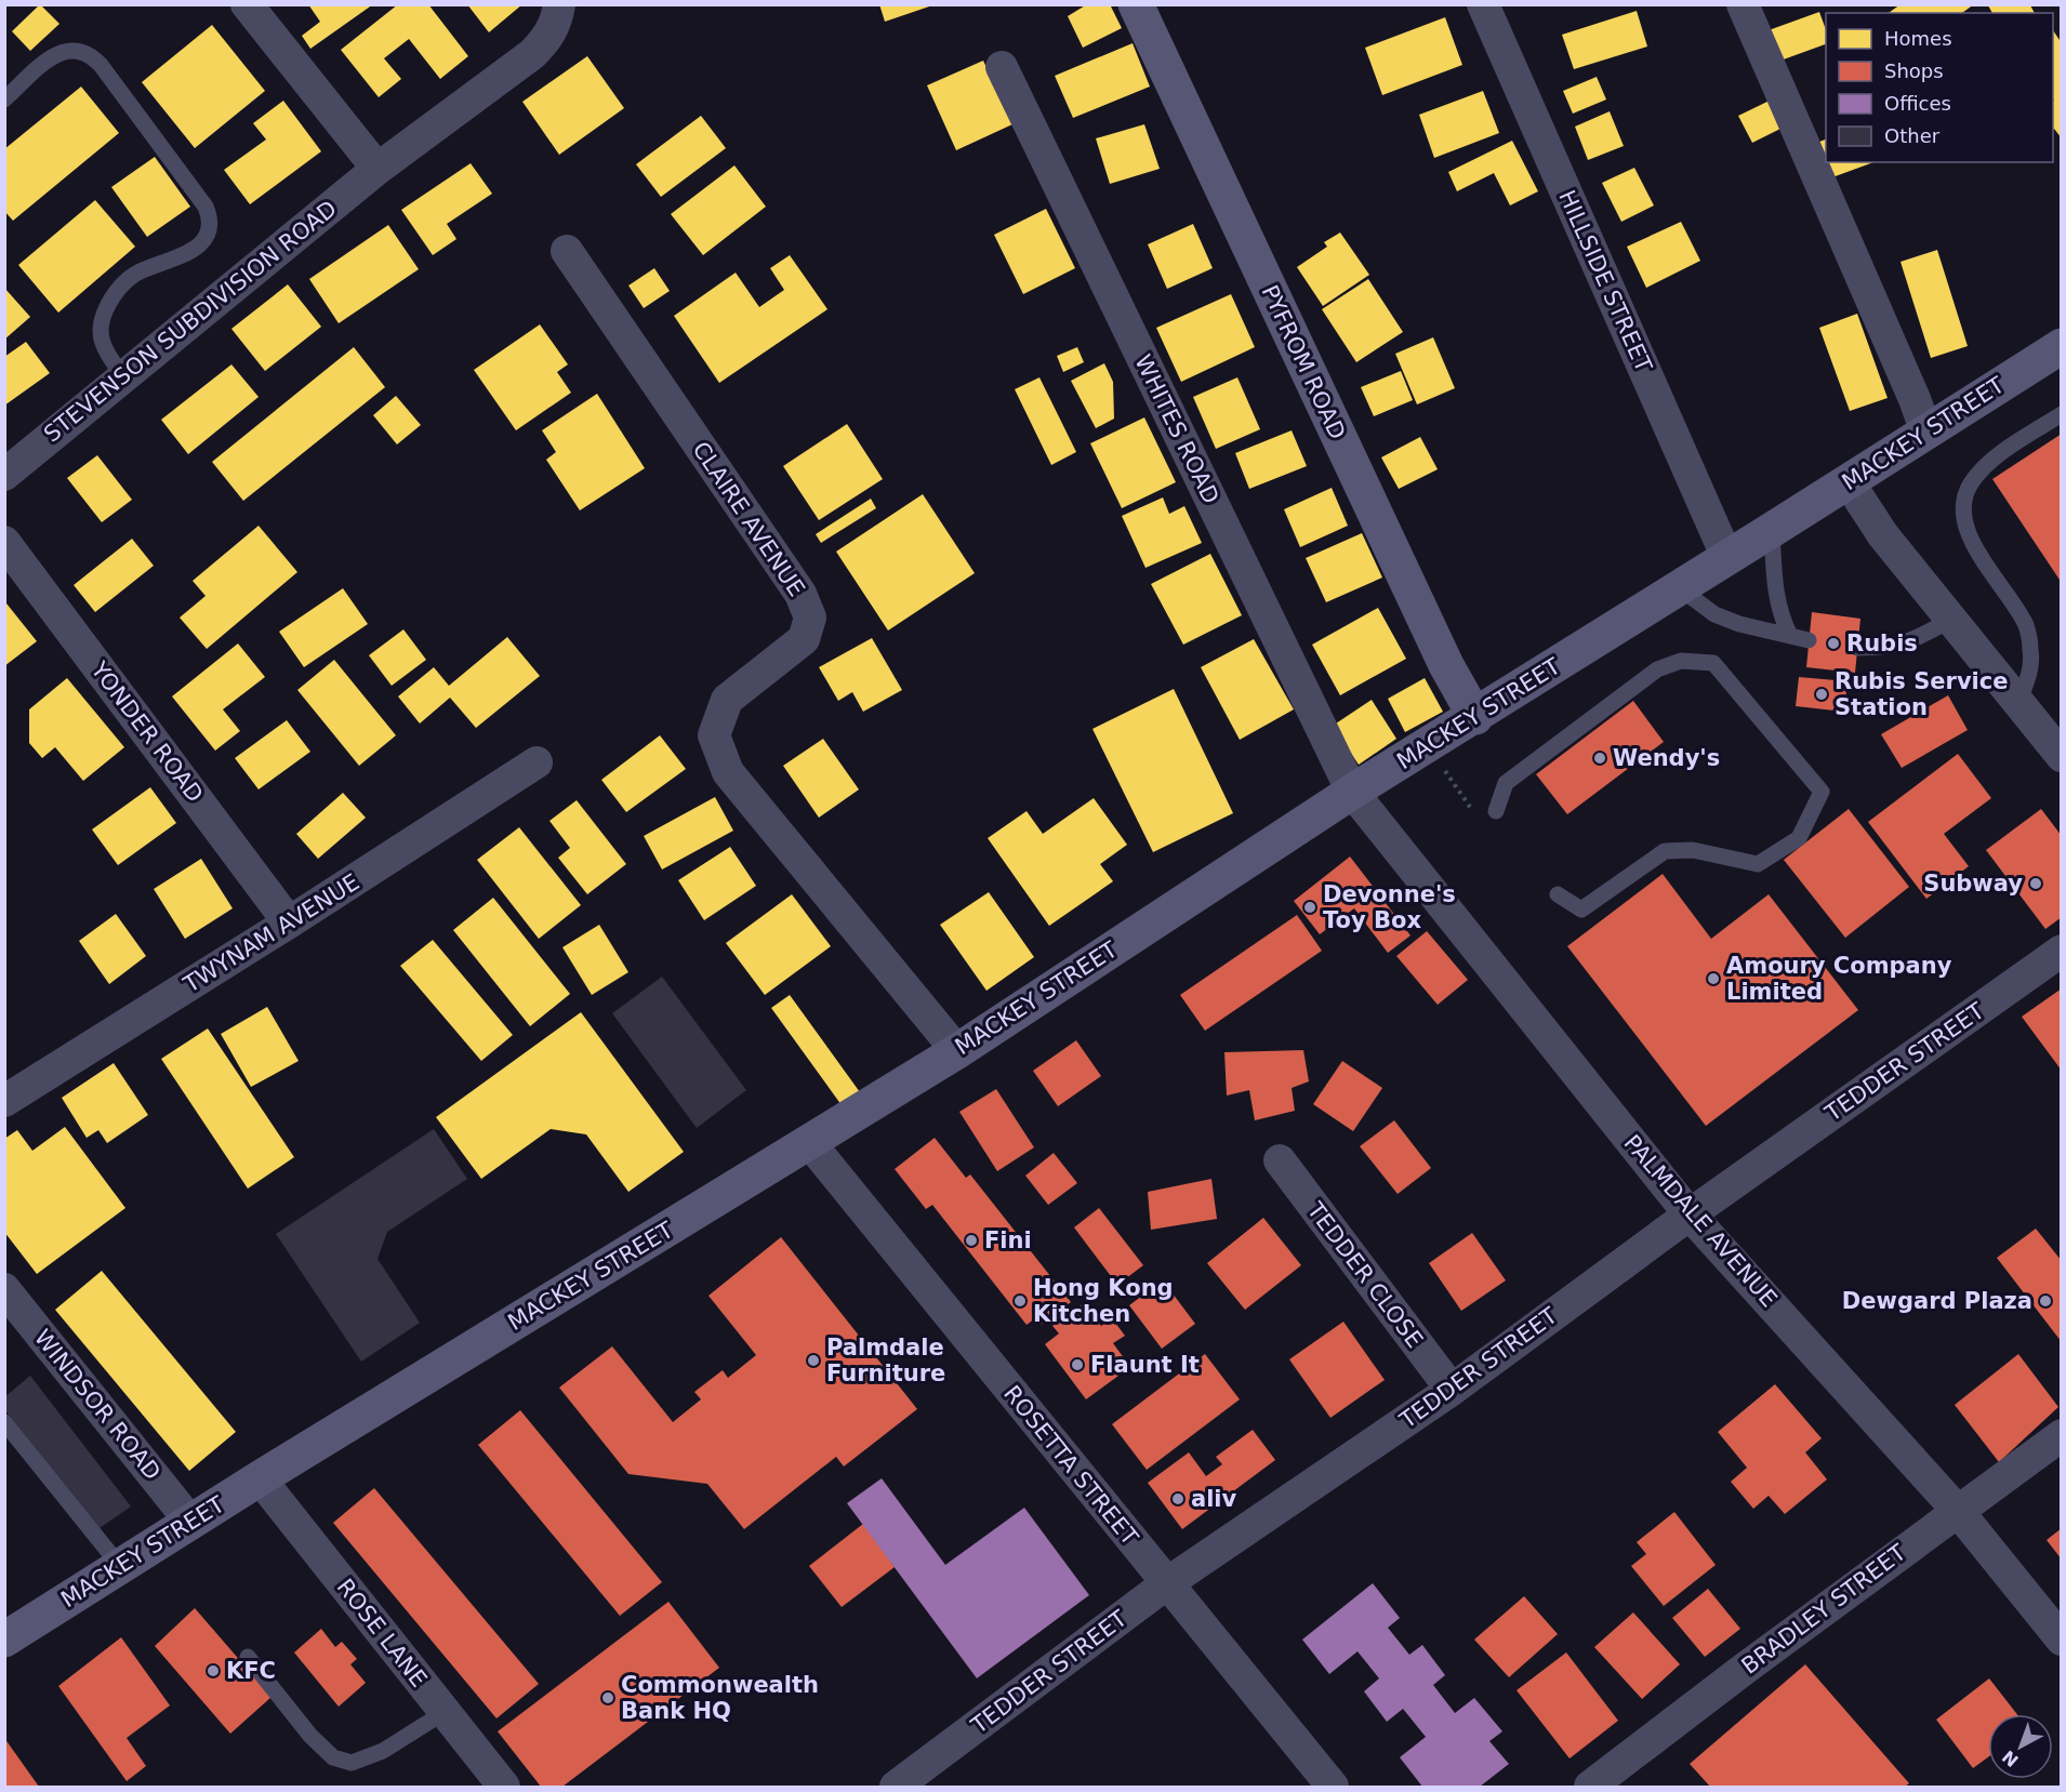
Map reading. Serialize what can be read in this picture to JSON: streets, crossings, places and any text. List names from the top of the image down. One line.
{"streets":{"main road":["PYFROM ROAD","MACKEY STREET"],"street":["HILLSIDE STREET","STEVENSON SUBDIVISION ROAD","WHITES ROAD","CLAIRE AVENUE","YONDER ROAD","TWYNAM AVENUE","TEDDER STREET","PALMDALE AVENUE","TEDDER CLOSE","WINDSOR ROAD","ROSETTA STREET","BRADLEY STREET","ROSE LANE"]},"crossings":[["HILLSIDE STREET","MACKEY STREET"],["PYFROM ROAD","MACKEY STREET"],["WHITES ROAD","MACKEY STREET"],["WHITES ROAD","PALMDALE AVENUE"],["MACKEY STREET","CLAIRE AVENUE"],["MACKEY STREET","PALMDALE AVENUE"],["MACKEY STREET","WINDSOR ROAD"],["MACKEY STREET","ROSETTA STREET"],["MACKEY STREET","ROSE LANE"],["YONDER ROAD","TWYNAM AVENUE"],["TEDDER STREET","PALMDALE AVENUE"],["TEDDER STREET","TEDDER CLOSE"],["TEDDER STREET","ROSETTA STREET"],["PALMDALE AVENUE","BRADLEY STREET"]],"places":["Rubis","Rubis Service Station","Wendy's","Subway","Devonne's Toy Box","Amoury Company Limited","Fini","Hong Kong Kitchen","Dewgard Plaza","Palmdale Furniture","Flaunt It","aliv","KFC","Commonwealth Bank HQ"],"legend":["Homes","Shops","Offices","Other"],"north":"bottom left"}
